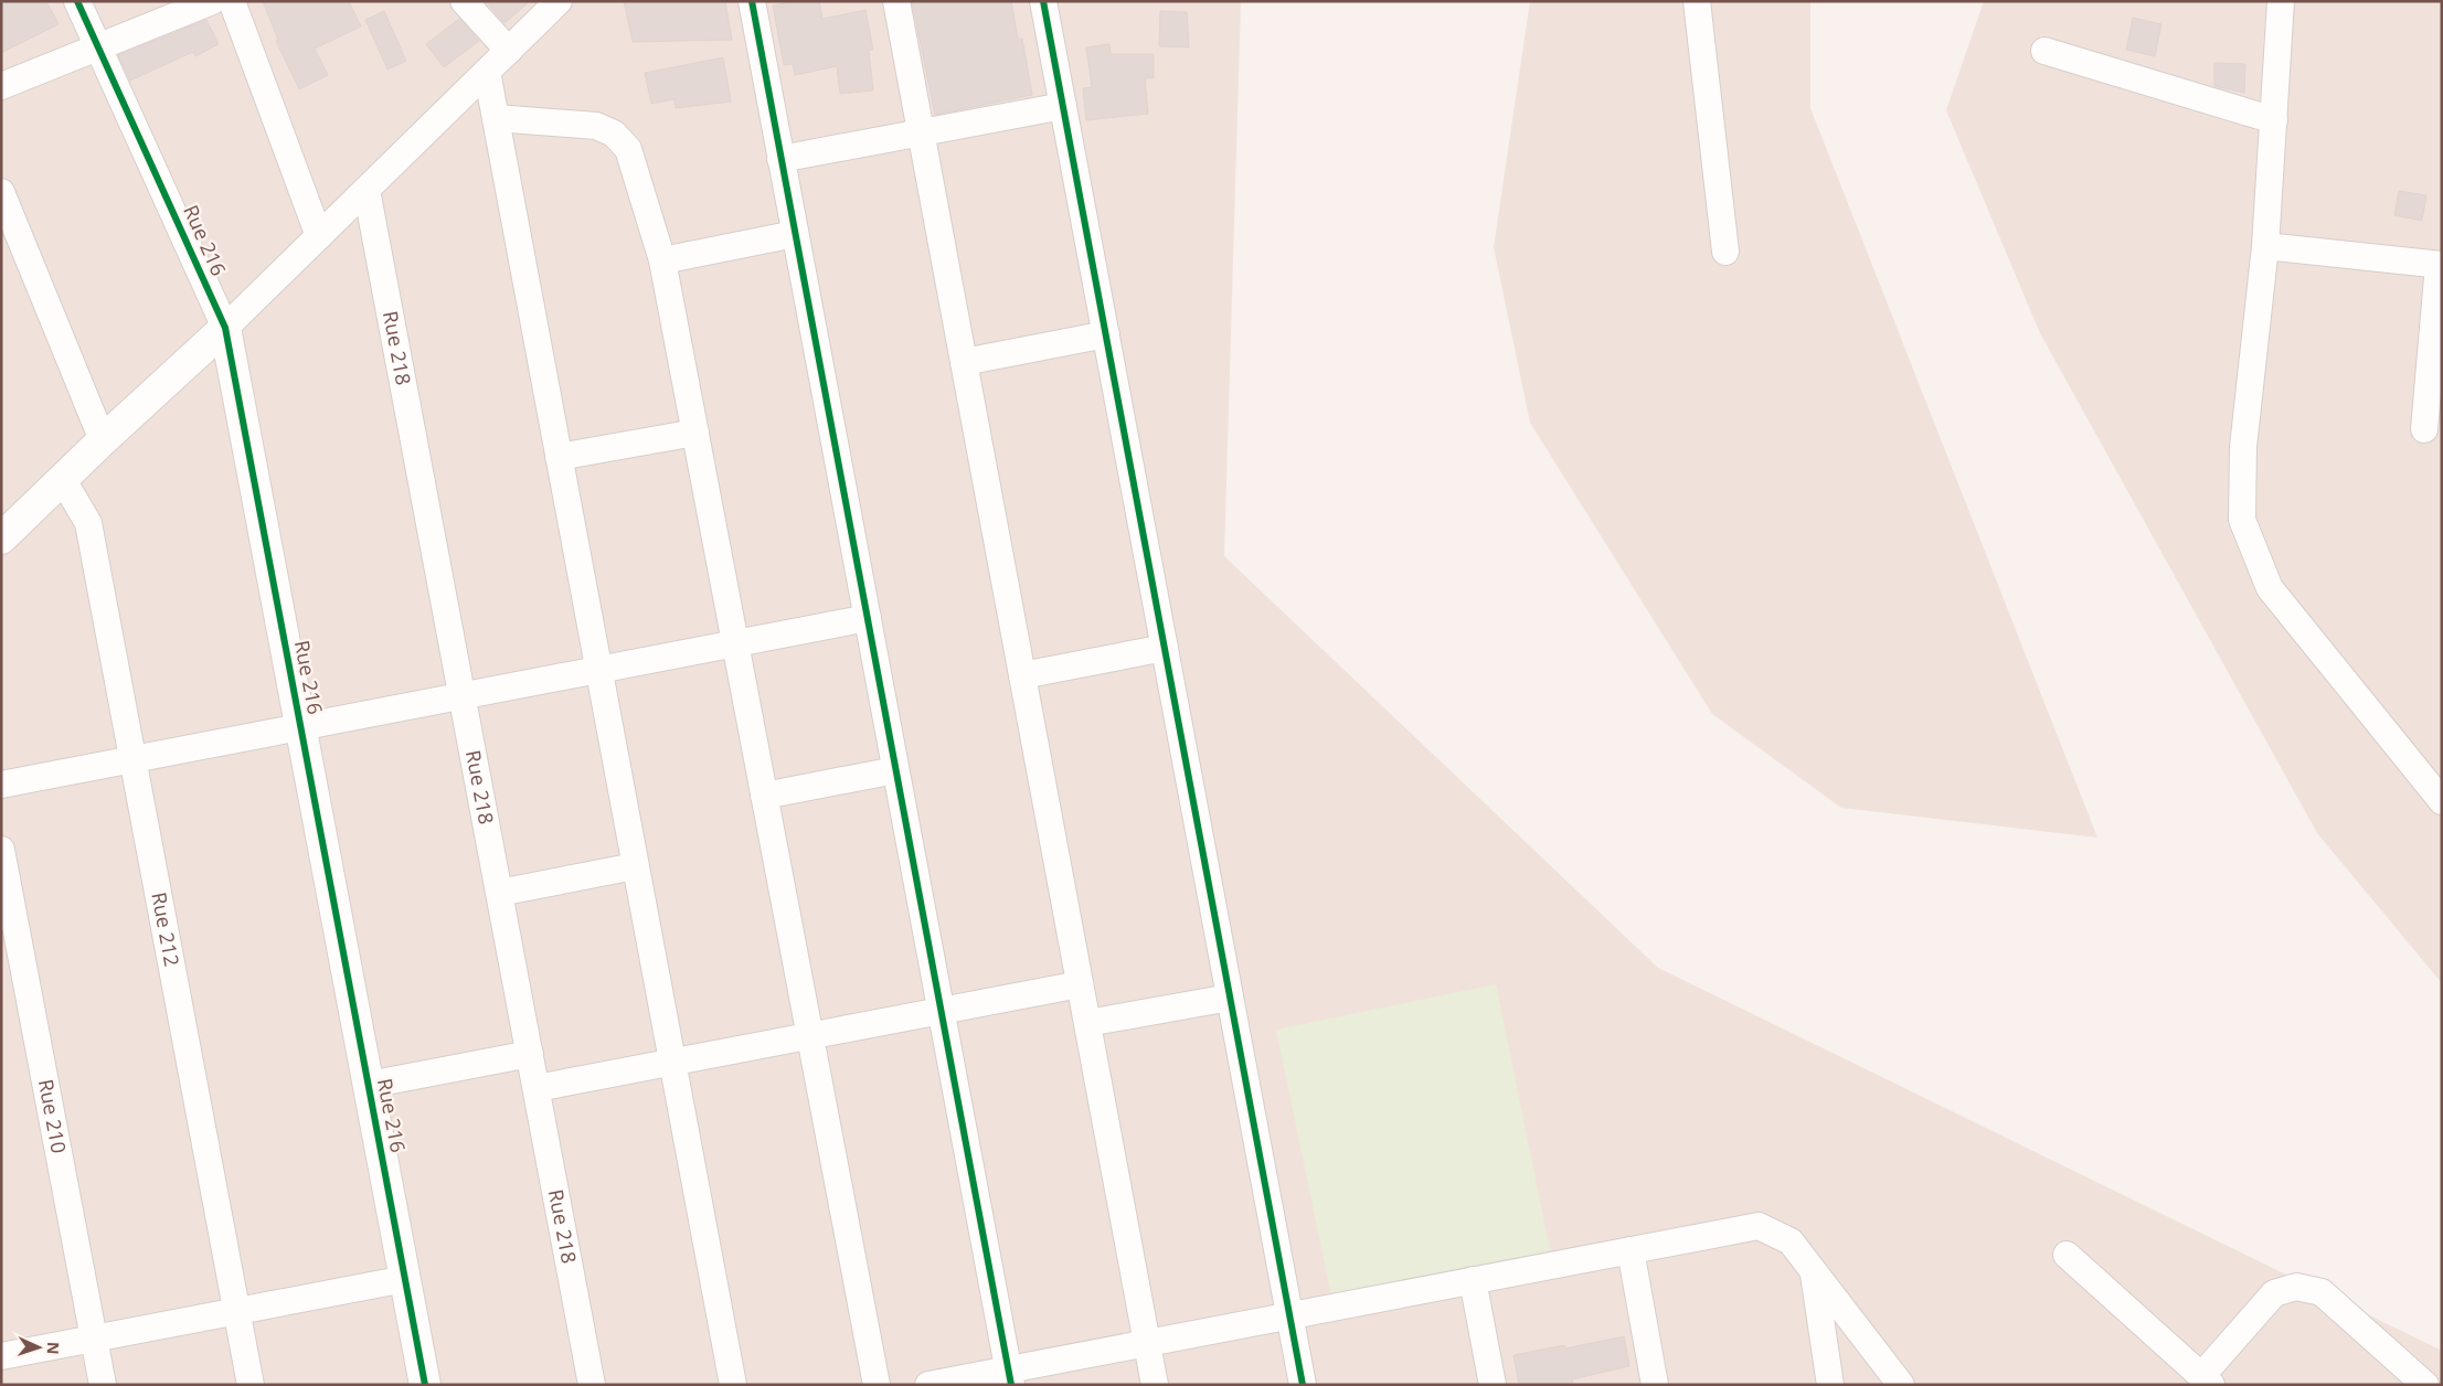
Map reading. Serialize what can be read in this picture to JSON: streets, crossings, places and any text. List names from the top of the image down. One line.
{"streets":{"street":["Rue 216","Rue 218","Rue 212","Rue 210"]},"north":"right"}
